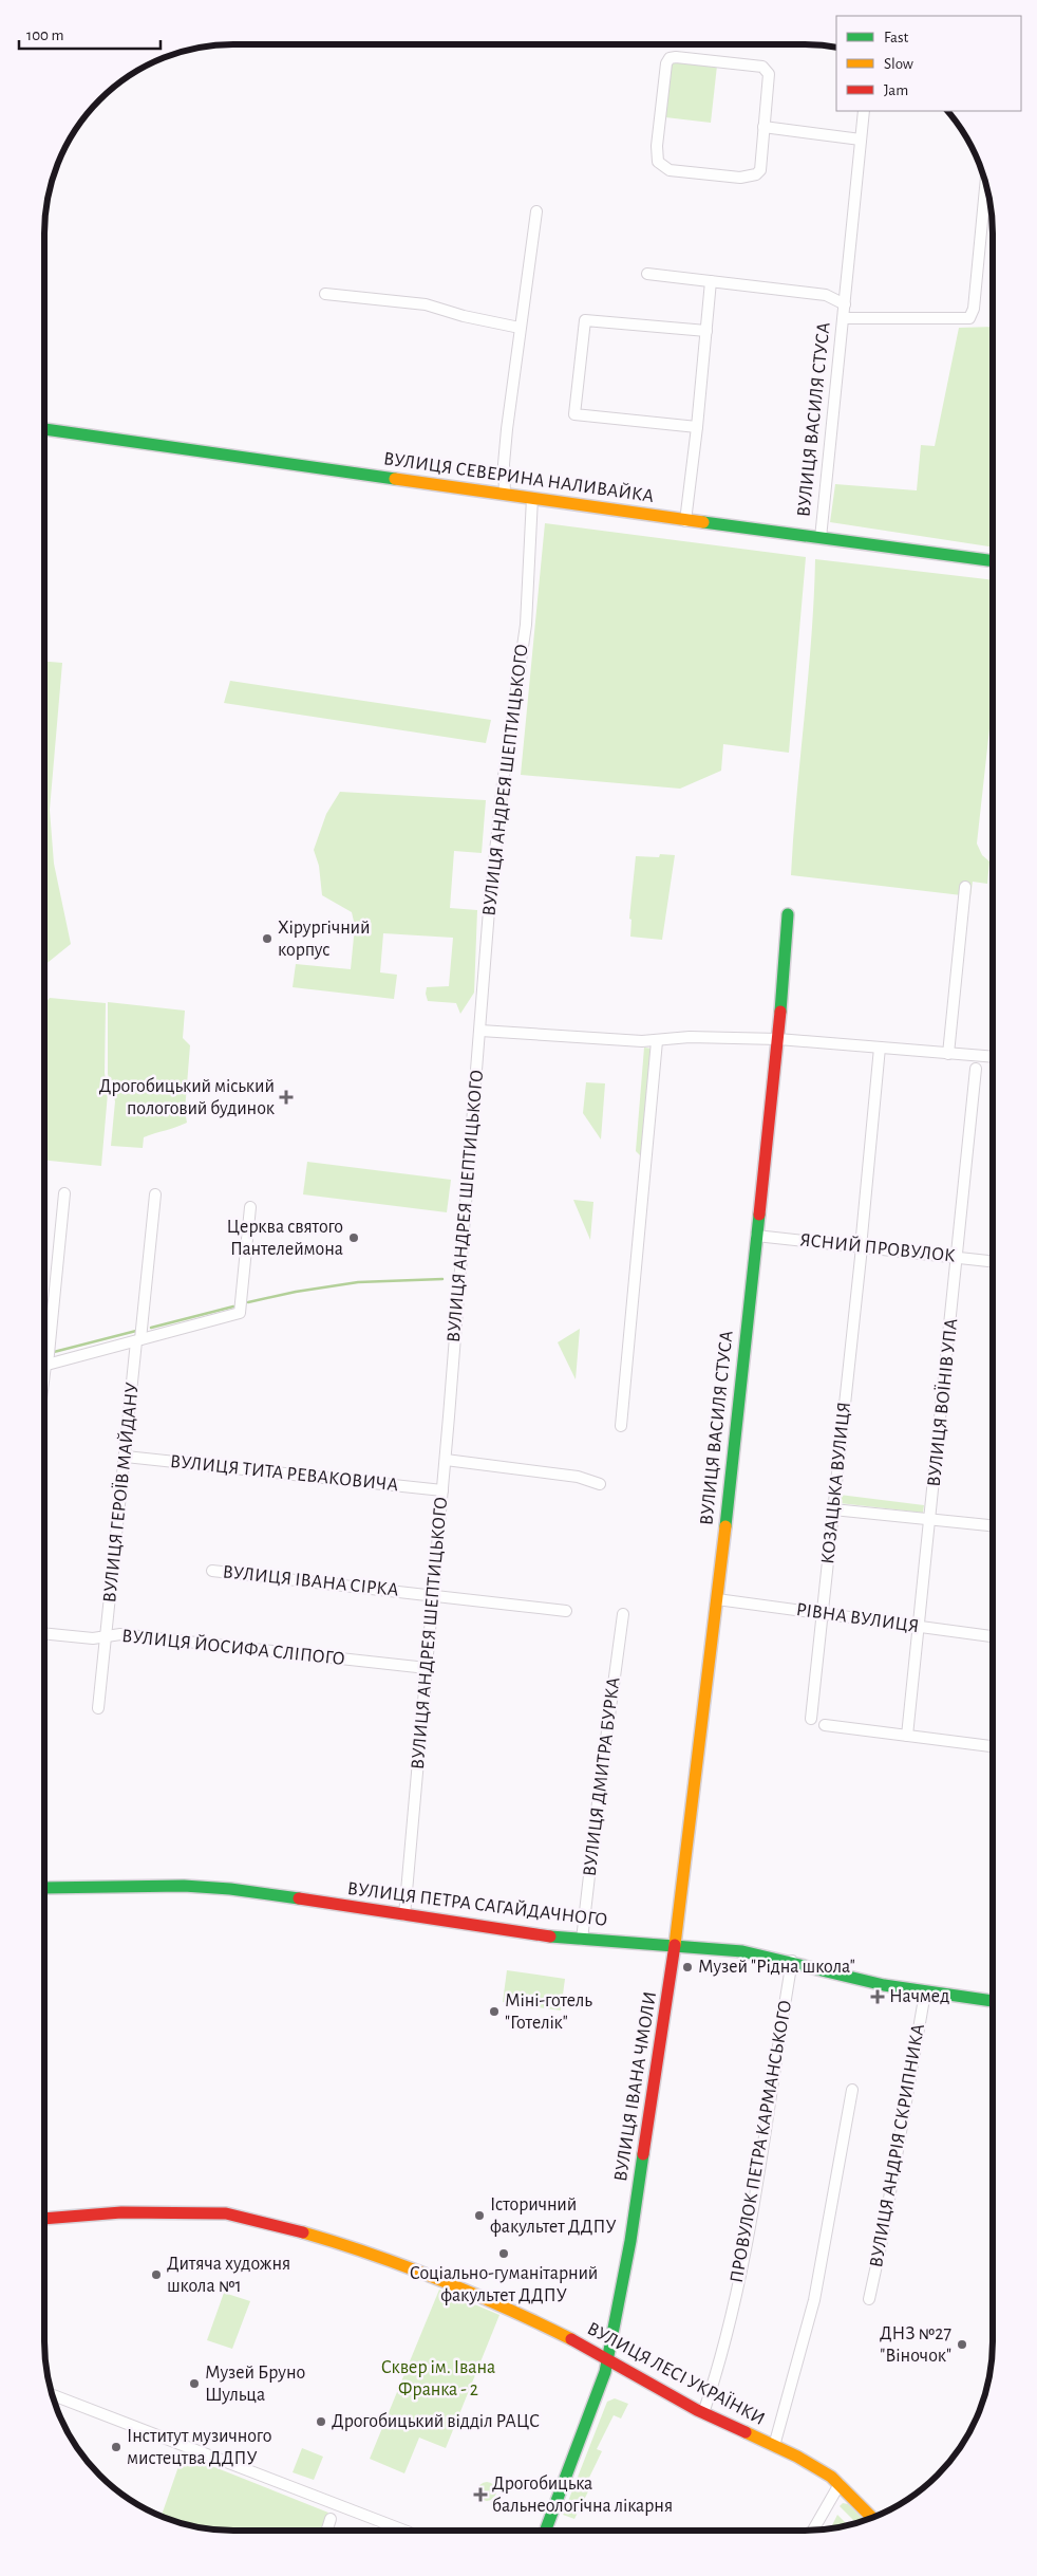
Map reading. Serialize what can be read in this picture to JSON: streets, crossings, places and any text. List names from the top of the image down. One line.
{"streets":{"street":["ВУЛИЦЯ ВАСИЛЯ СТУСА","ВУЛИЦЯ СЕВЕРИНА НАЛИВАЙКА","ВУЛИЦЯ АНДРЕЯ ШЕПТИЦЬКОГО","ЯСНИЙ ПРОВУЛОК","ВУЛИЦЯ ВОЇНІВ УПА","ВУЛИЦЯ ТИТА РЕВАКОВИЧА","КОЗАЦЬКА ВУЛИЦЯ","ВУЛИЦЯ ГЕРОЇВ МАЙДАНУ","ВУЛИЦЯ ІВАНА СІРКА","РІВНА ВУЛИЦЯ","ВУЛИЦЯ ЙОСИФА СЛІПОГО","ВУЛИЦЯ ДМИТРА БУРКА","ВУЛИЦЯ ПЕТРА САГАЙДАЧНОГО","ВУЛИЦЯ ІВАНА ЧМОЛИ","ПРОВУЛОК ПЕТРА КАРМАНСЬКОГО","ВУЛИЦЯ АНДРІЯ СКРИПНИКА","ВУЛИЦЯ ЛЕСІ УКРАЇНКИ"]},"crossings":[["ВУЛИЦЯ ВАСИЛЯ СТУСА","ВУЛИЦЯ СЕВЕРИНА НАЛИВАЙКА"],["ВУЛИЦЯ ВАСИЛЯ СТУСА","ЯСНИЙ ПРОВУЛОК"],["ВУЛИЦЯ ВАСИЛЯ СТУСА","РІВНА ВУЛИЦЯ"],["ВУЛИЦЯ ВАСИЛЯ СТУСА","ВУЛИЦЯ ПЕТРА САГАЙДАЧНОГО"],["ВУЛИЦЯ ВАСИЛЯ СТУСА","ВУЛИЦЯ ІВАНА ЧМОЛИ"],["ВУЛИЦЯ СЕВЕРИНА НАЛИВАЙКА","ВУЛИЦЯ АНДРЕЯ ШЕПТИЦЬКОГО"],["ВУЛИЦЯ АНДРЕЯ ШЕПТИЦЬКОГО","ВУЛИЦЯ ТИТА РЕВАКОВИЧА"],["ВУЛИЦЯ АНДРЕЯ ШЕПТИЦЬКОГО","ВУЛИЦЯ ІВАНА СІРКА"],["ВУЛИЦЯ АНДРЕЯ ШЕПТИЦЬКОГО","ВУЛИЦЯ ЙОСИФА СЛІПОГО"],["ВУЛИЦЯ АНДРЕЯ ШЕПТИЦЬКОГО","ВУЛИЦЯ ПЕТРА САГАЙДАЧНОГО"],["ЯСНИЙ ПРОВУЛОК","ВУЛИЦЯ ВОЇНІВ УПА"],["ЯСНИЙ ПРОВУЛОК","КОЗАЦЬКА ВУЛИЦЯ"],["ВУЛИЦЯ ВОЇНІВ УПА","РІВНА ВУЛИЦЯ"],["ВУЛИЦЯ ТИТА РЕВАКОВИЧА","ВУЛИЦЯ ГЕРОЇВ МАЙДАНУ"],["КОЗАЦЬКА ВУЛИЦЯ","РІВНА ВУЛИЦЯ"],["ВУЛИЦЯ ГЕРОЇВ МАЙДАНУ","ВУЛИЦЯ ЙОСИФА СЛІПОГО"],["ВУЛИЦЯ ДМИТРА БУРКА","ВУЛИЦЯ ПЕТРА САГАЙДАЧНОГО"],["ВУЛИЦЯ ПЕТРА САГАЙДАЧНОГО","ВУЛИЦЯ ІВАНА ЧМОЛИ"],["ВУЛИЦЯ ПЕТРА САГАЙДАЧНОГО","ПРОВУЛОК ПЕТРА КАРМАНСЬКОГО"],["ВУЛИЦЯ ПЕТРА САГАЙДАЧНОГО","ВУЛИЦЯ АНДРІЯ СКРИПНИКА"],["ВУЛИЦЯ ІВАНА ЧМОЛИ","ВУЛИЦЯ ЛЕСІ УКРАЇНКИ"],["ПРОВУЛОК ПЕТРА КАРМАНСЬКОГО","ВУЛИЦЯ ЛЕСІ УКРАЇНКИ"]],"parks":["Сквер ім. Івана Франка - 2"],"places":{"other":["Хірургічний корпус","Церква святого Пантелеймона","Музей \"Рідна школа\"","Міні-готель \"Готелік\"","Історичний факультет ДДПУ","Соціально-гуманітарний факультет ДДПУ","Дитяча художня школа №1","ДНЗ №27 \"Віночок\"","Музей Бруно Шульца","Дрогобицький відділ РАЦС","Інститут музичного мистецтва ДДПУ"],"health":["Дрогобицький міський пологовий будинок","Начмед","Дрогобицька бальнеологічна лікарня"]},"legend":["Fast","Slow","Jam"],"scale_bar":"100 m"}
